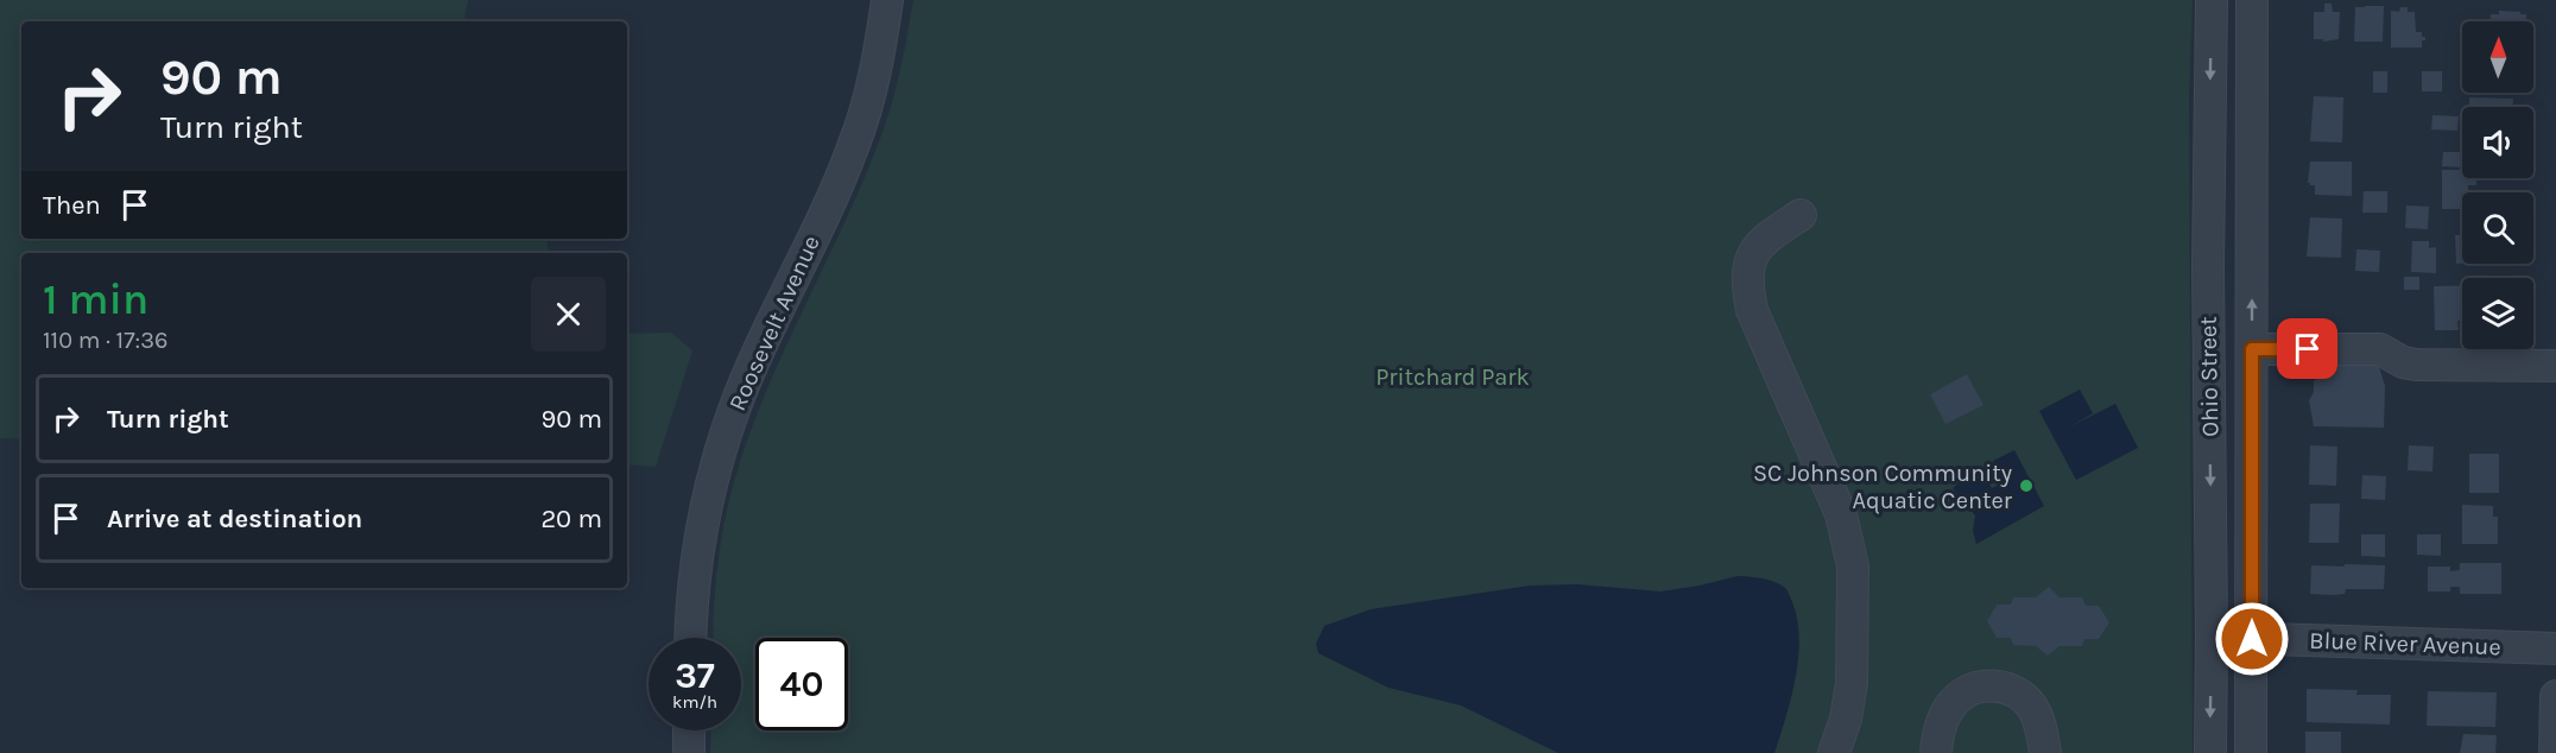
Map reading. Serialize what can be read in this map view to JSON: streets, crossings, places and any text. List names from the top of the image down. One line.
{"streets":{"street":["Roosevelt Avenue","Ohio Street","Blue River Avenue"]},"crossings":[["Ohio Street","Blue River Avenue"]],"parks":["Pritchard Park"],"places":["SC Johnson Community Aquatic Center"],"north":"top","page":{"turn":["90 m","Turn right"],"then":"Then","heading":["1 min","110 m · 17:36"],"list":[{"name":"Turn right","value":"90 m"},{"name":"Arrive at destination","value":"20 m"}],"speed":"37 km/h","limit":"40"}}
